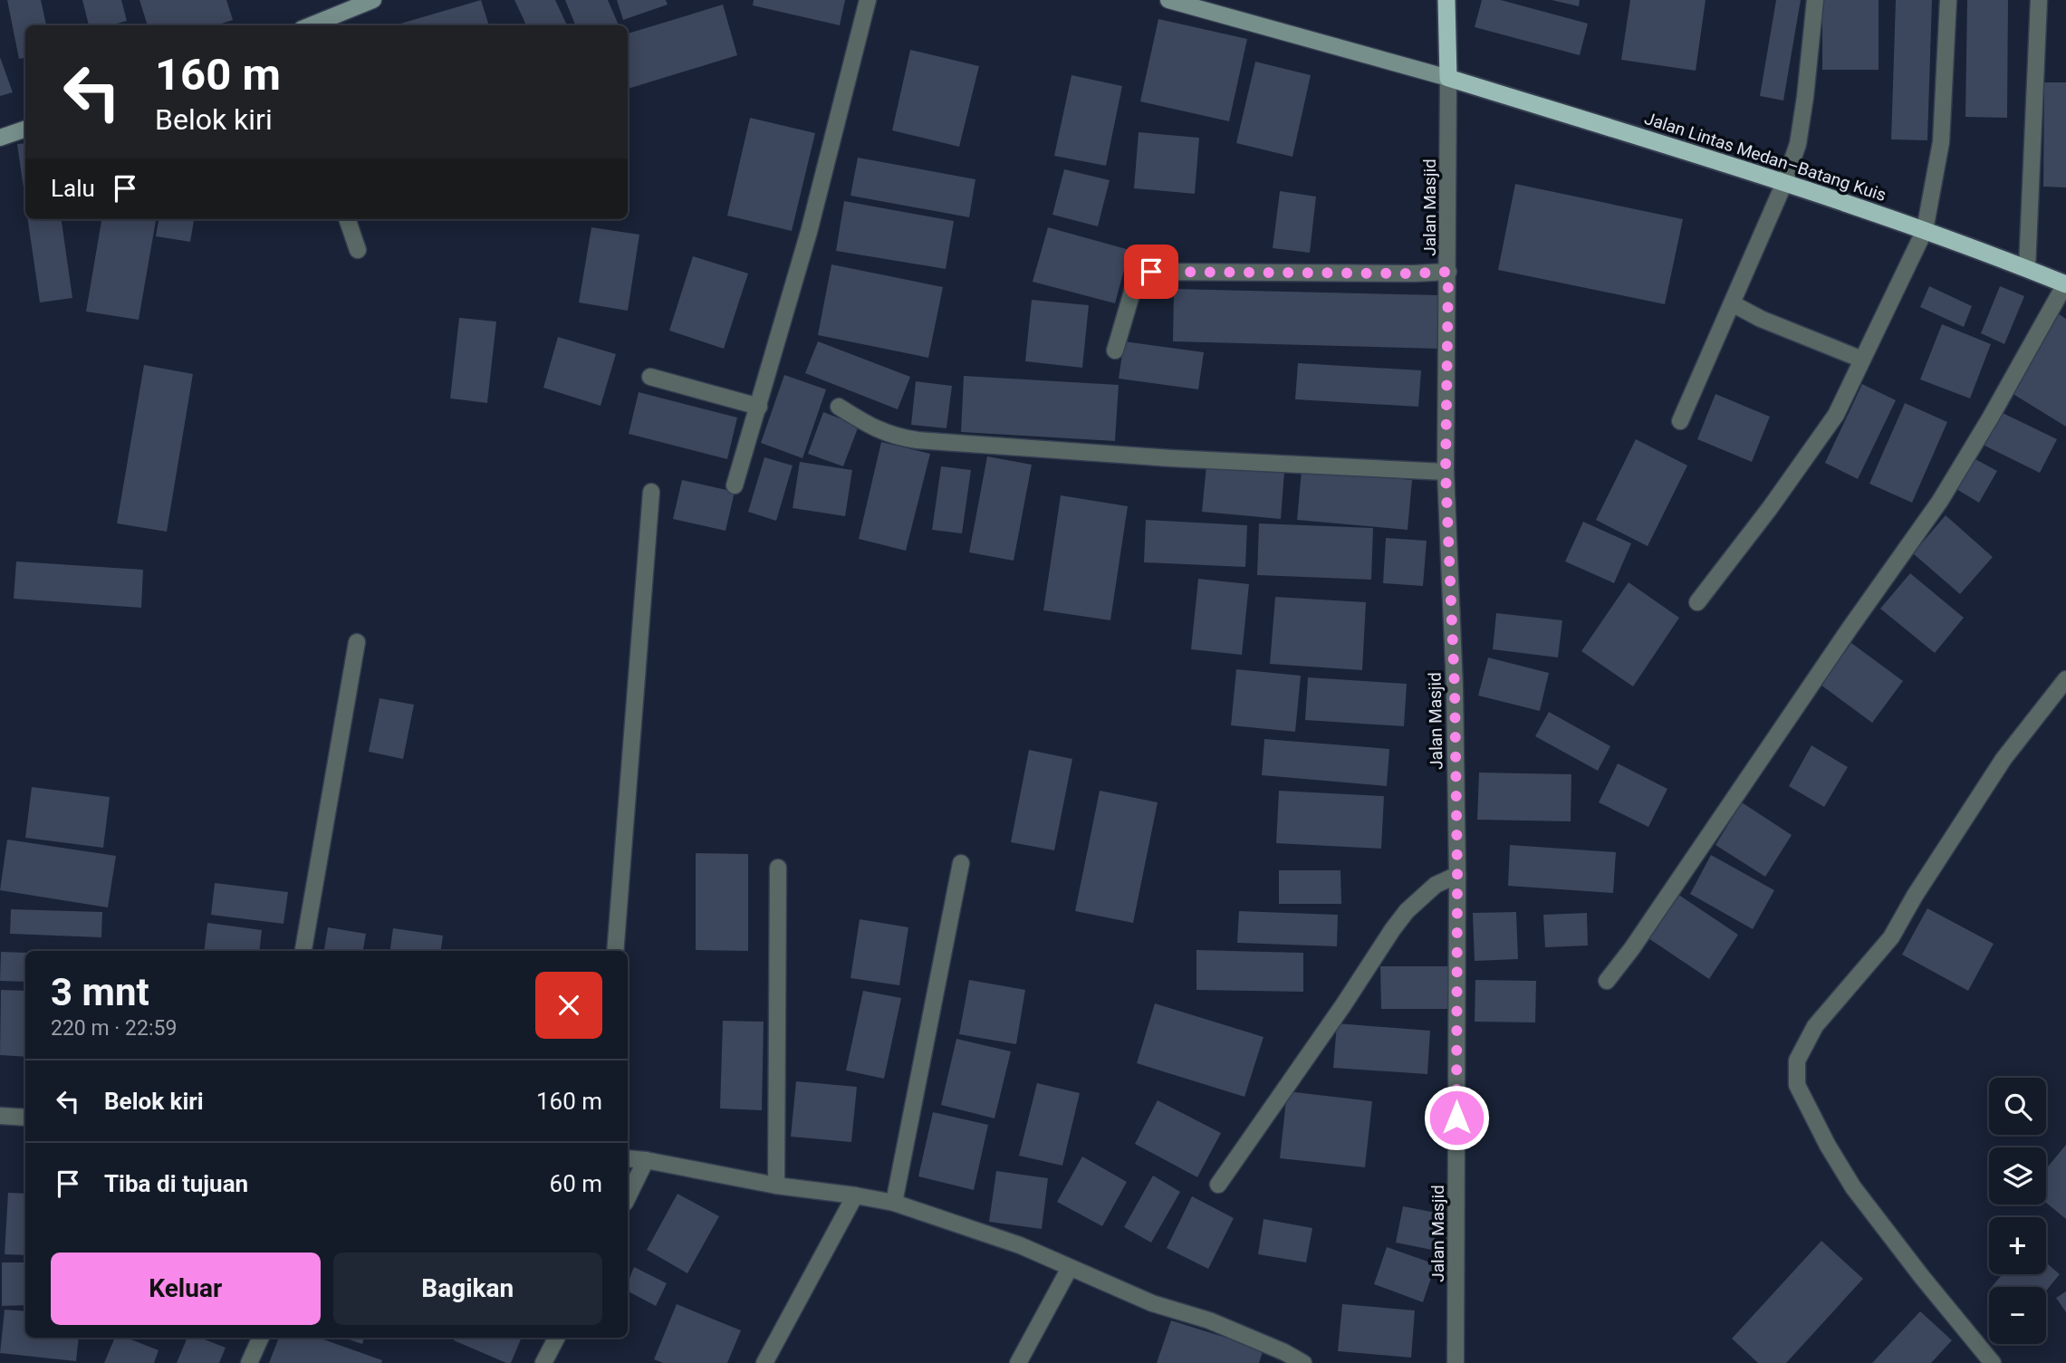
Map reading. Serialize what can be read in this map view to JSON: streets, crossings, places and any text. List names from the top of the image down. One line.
{"streets":{"highway":["Jalan Lintas Medan–Batang Kuis"],"street":["Jalan Masjid"]},"crossings":[["Jalan Lintas Medan–Batang Kuis","Jalan Masjid"]],"page":{"turn":["160 m","Belok kiri"],"then":"Lalu","heading":["3 mnt","220 m · 22:59"],"list":[{"name":"Belok kiri","value":"160 m"},{"name":"Tiba di tujuan","value":"60 m"}],"map_buttons":["+","−"],"buttons":["Keluar","Bagikan"]}}
